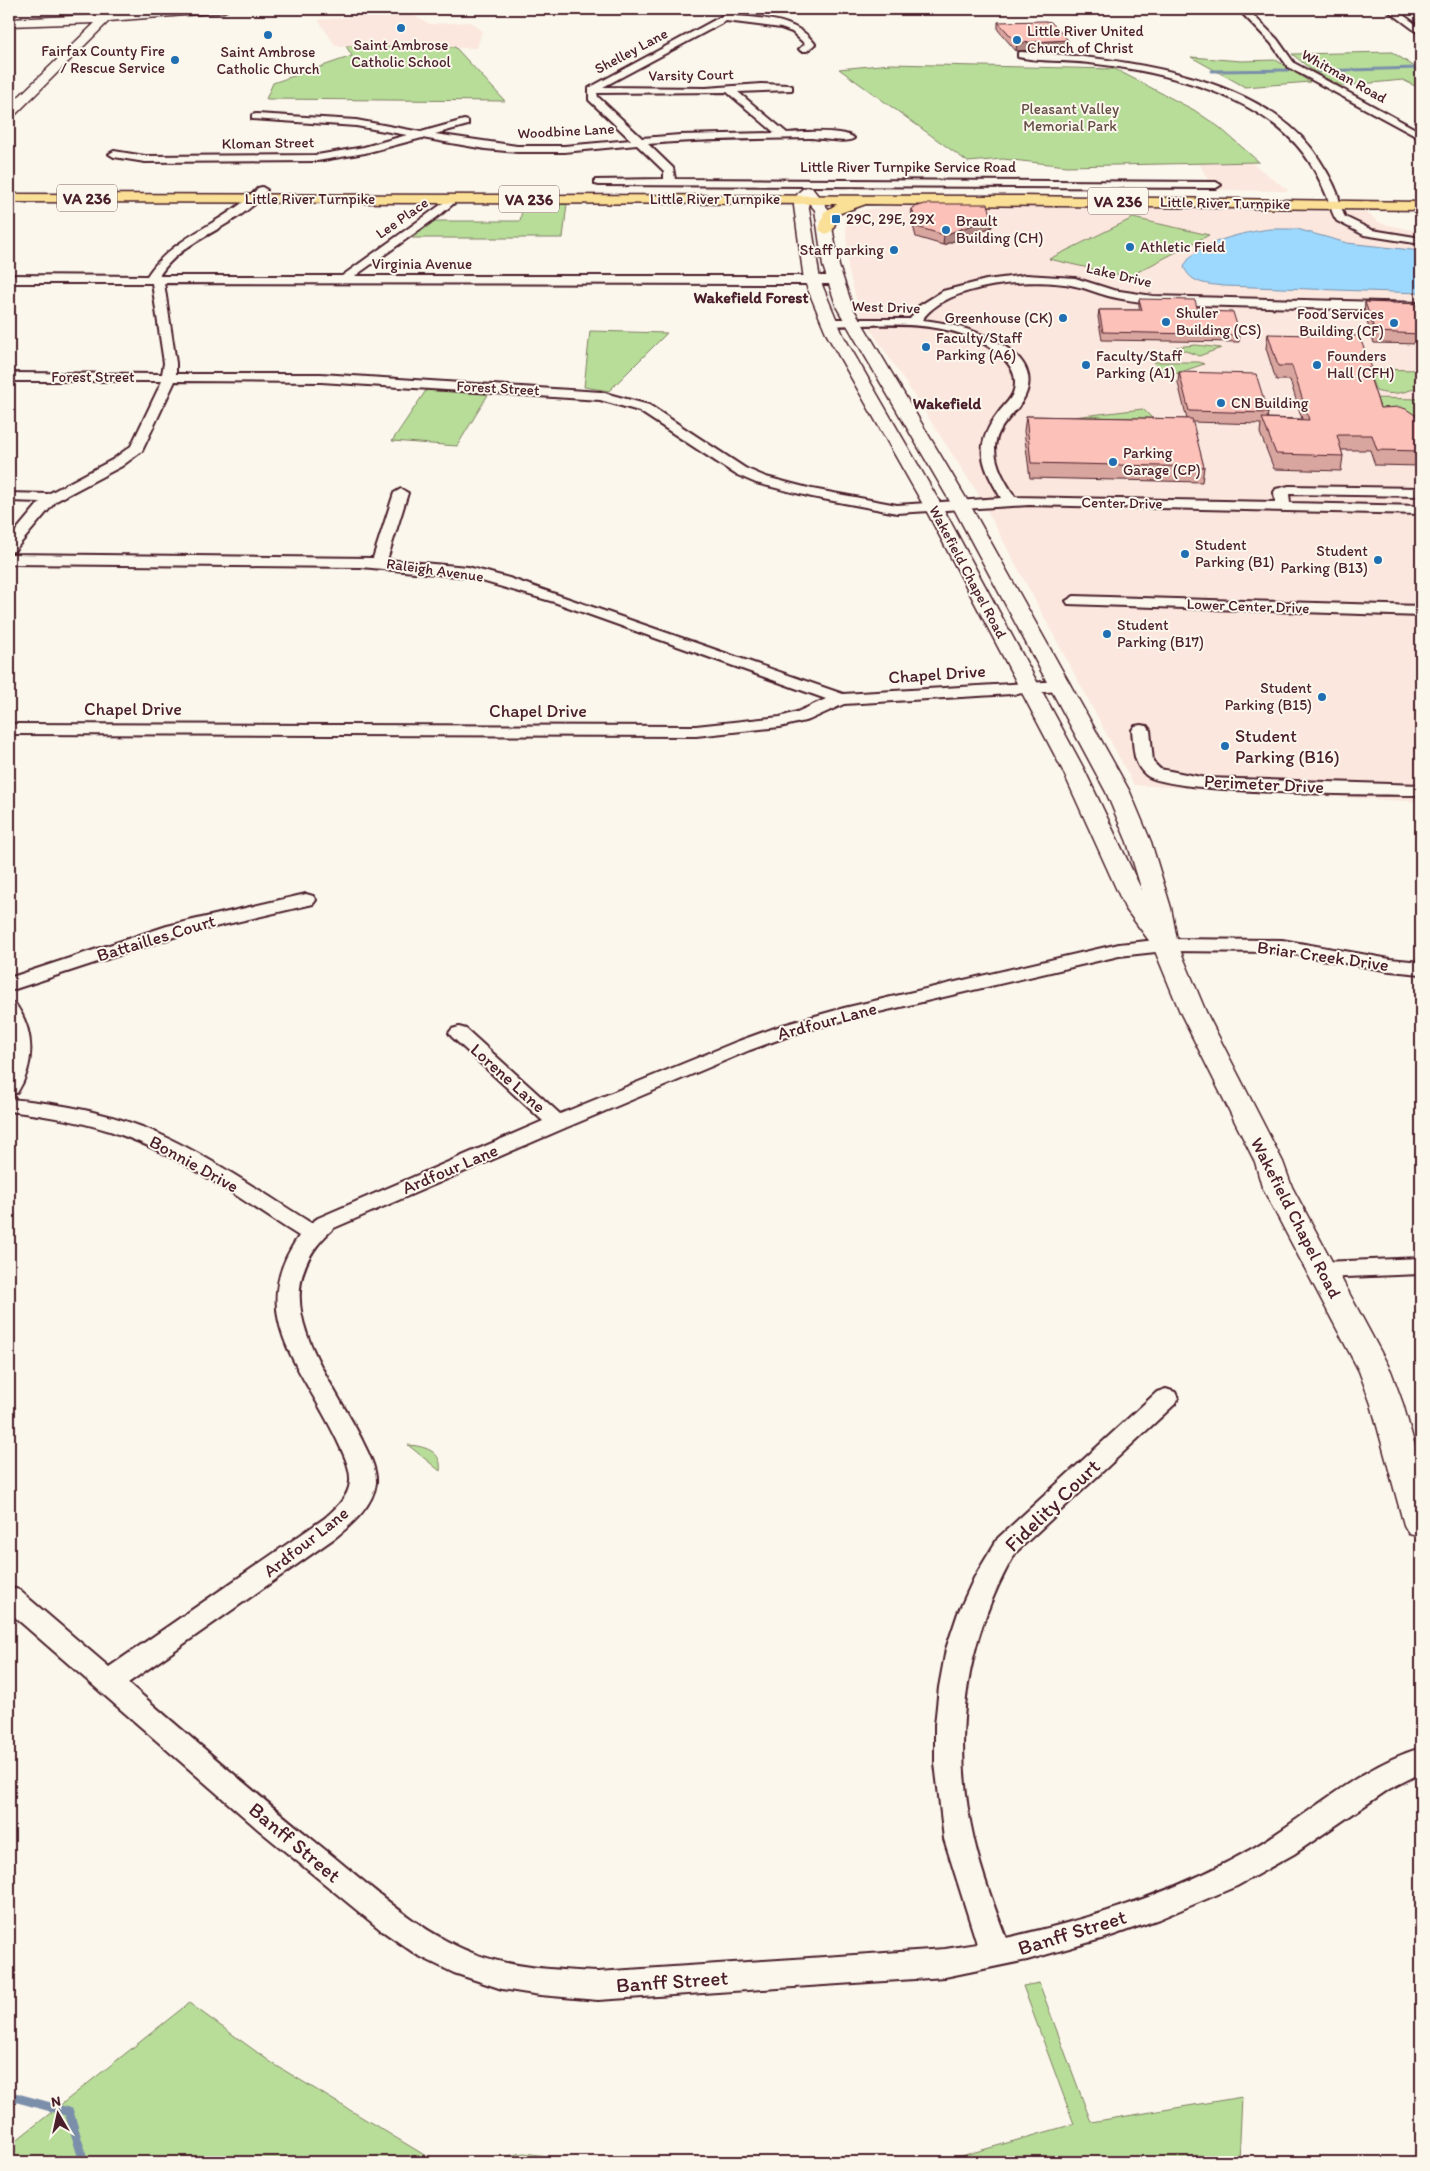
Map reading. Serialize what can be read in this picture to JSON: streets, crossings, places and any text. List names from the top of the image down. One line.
{"streets":{"main road":["VA 236","Little River Turnpike","Wakefield Chapel Road"],"street":["Shelley Lane","Varsity Court","Whitman Road","Woodbine Lane","Kloman Street","Little River Turnpike Service Road","Lee Place","Virginia Avenue","Lake Drive","West Drive","Forest Street","Center Drive","Raleigh Avenue","Lower Center Drive","Chapel Drive","Perimeter Drive","Battailles Court","Briar Creek Drive","Ardfour Lane","Lorene Lane","Bonnie Drive","Fidelity Court","Banff Street"]},"crossings":[["Shelley Lane","Varsity Court"],["Shelley Lane","Woodbine Lane"],["Shelley Lane","Little River Turnpike Service Road"],["Woodbine Lane","Kloman Street"],["Little River Turnpike Service Road","Little River Turnpike"],["Little River Turnpike Service Road","Wakefield Chapel Road"],["Little River Turnpike","Lee Place"],["Little River Turnpike","Wakefield Chapel Road"],["Lee Place","Virginia Avenue"],["Virginia Avenue","Wakefield Chapel Road"],["Lake Drive","West Drive"],["West Drive","Center Drive"],["West Drive","Wakefield Chapel Road"],["Forest Street","Center Drive"],["Forest Street","Wakefield Chapel Road"],["Center Drive","Wakefield Chapel Road"],["Raleigh Avenue","Chapel Drive"],["Wakefield Chapel Road","Chapel Drive"],["Wakefield Chapel Road","Briar Creek Drive"],["Wakefield Chapel Road","Ardfour Lane"],["Briar Creek Drive","Ardfour Lane"],["Ardfour Lane","Lorene Lane"],["Ardfour Lane","Bonnie Drive"],["Ardfour Lane","Banff Street"],["Fidelity Court","Banff Street"]],"districts":["Wakefield Forest","Wakefield"],"parks":["Pleasant Valley Memorial Park"],"places":{"other":["Saint Ambrose Catholic School","Saint Ambrose Catholic Church","Little River United Church of Christ","Fairfax County Fire / Rescue Service","Brault Building (CH)","Athletic Field","Staff parking","Greenhouse (CK)","Shuler Building (CS)","Food Services Building (CF)","Faculty/Staff Parking (A6)","Faculty/Staff Parking (A1)","Founders Hall (CFH)","CN Building","Parking Garage (CP)","Student Parking (B1)","Student Parking (B13)","Student Parking (B17)","Student Parking (B15)","Student Parking (B16)"],"transit":["29C, 29E, 29X"]},"north":"top"}
